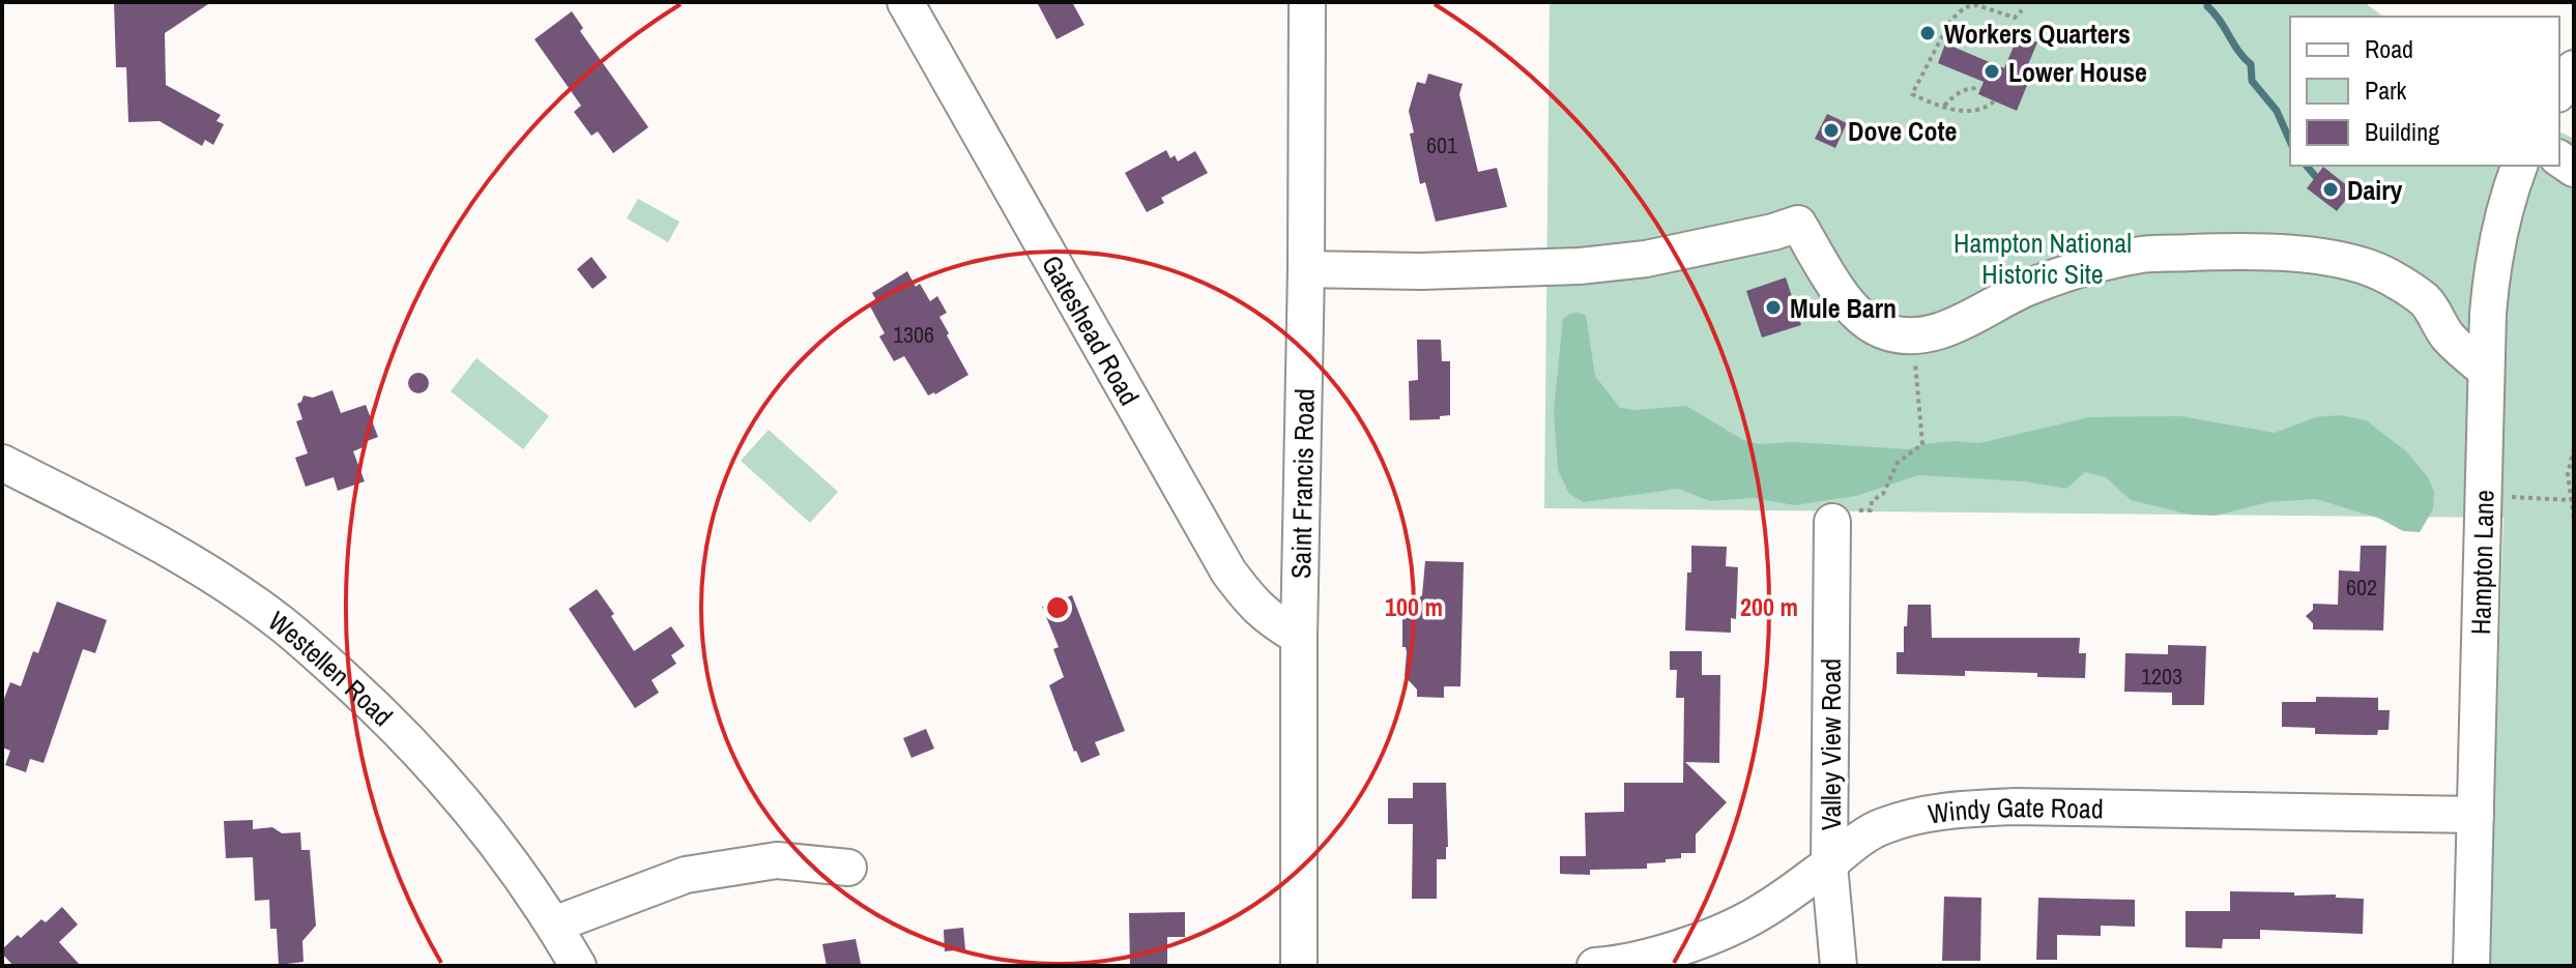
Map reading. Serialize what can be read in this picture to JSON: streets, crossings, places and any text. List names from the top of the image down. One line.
{"streets":{"street":["Gateshead Road","Saint Francis Road","Hampton Lane","Westellen Road","Valley View Road","Windy Gate Road"]},"crossings":[["Gateshead Road","Saint Francis Road"],["Hampton Lane","Windy Gate Road"],["Valley View Road","Windy Gate Road"]],"parks":["Hampton National Historic Site"],"places":["Workers Quarters","Lower House","Dove Cote","Dairy","Mule Barn"],"house_numbers":["601","1306","602","1203"],"legend":["Road","Park","Building"],"rings":["100 m","200 m"]}
